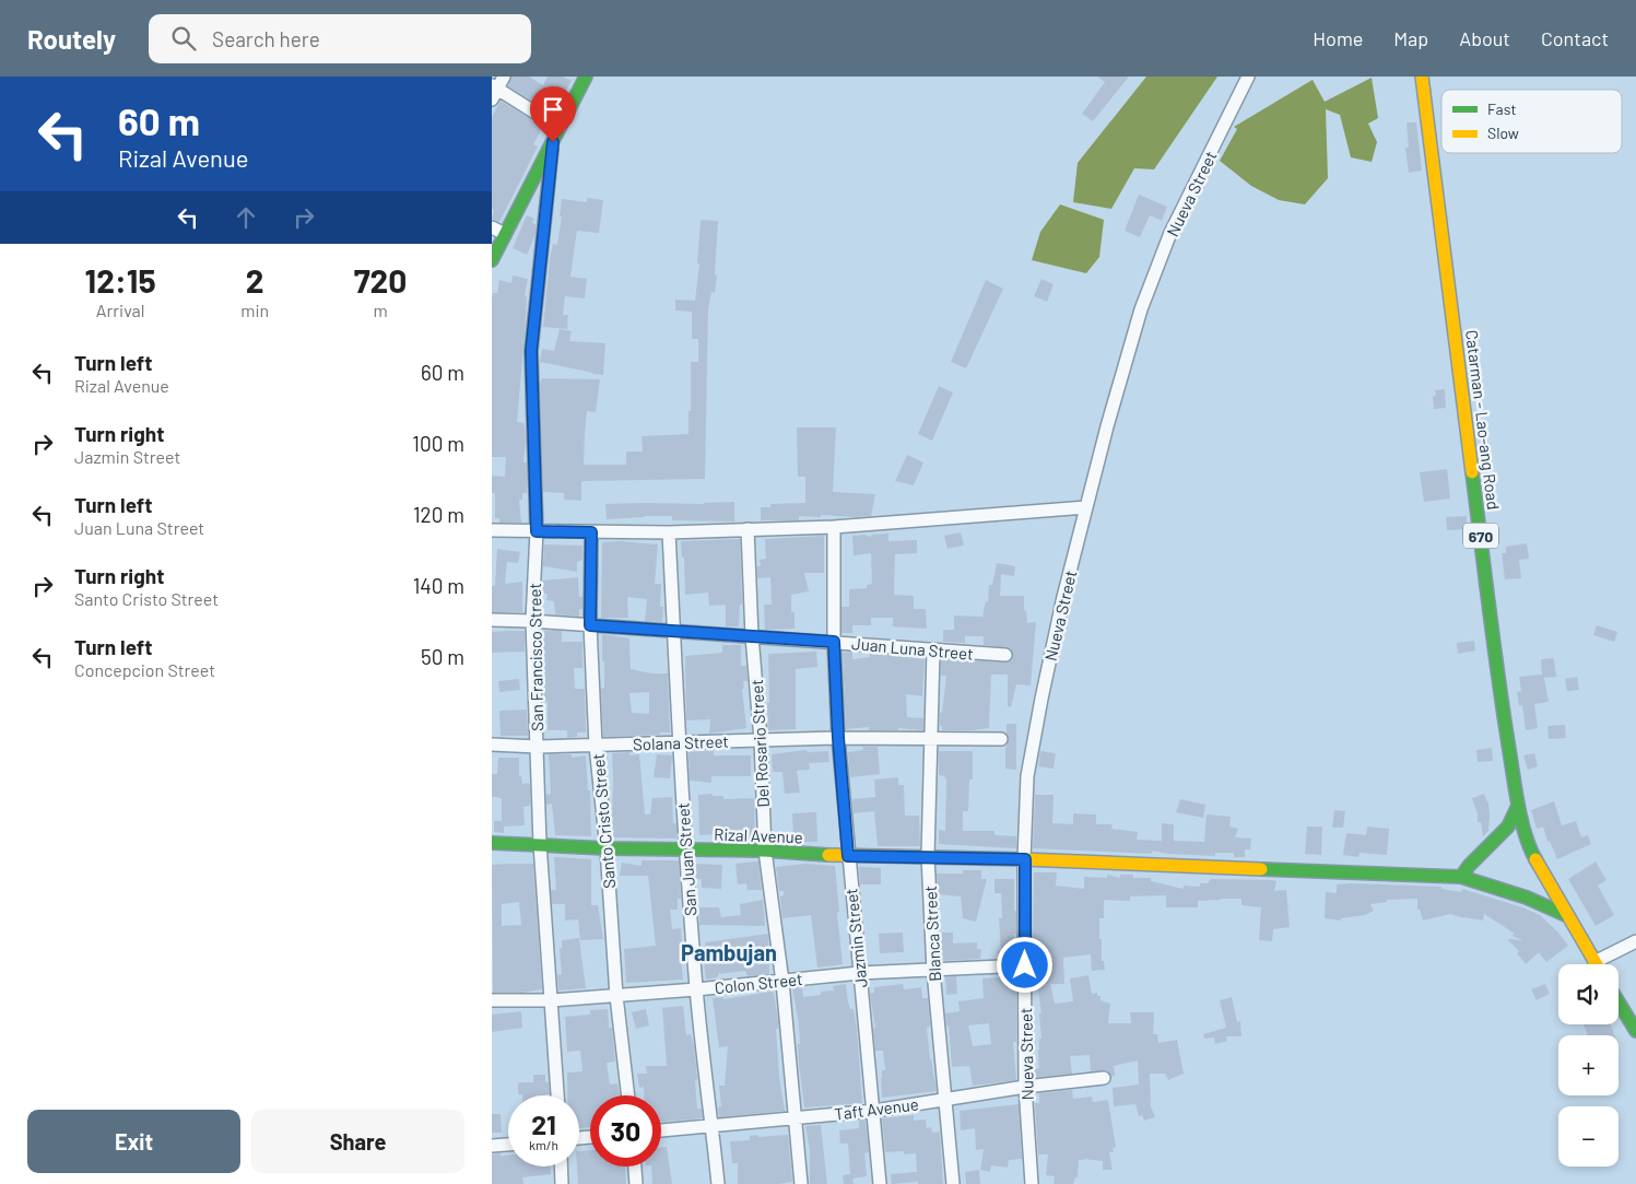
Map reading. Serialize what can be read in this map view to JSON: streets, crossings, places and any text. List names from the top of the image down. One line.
{"streets":{"street":["Nueva Street","Catarman - Lao-ang Road","670","Juan Luna Street","San Francisco Street","Solana Street","Del Rosario Street","Santo Cristo Street","Rizal Avenue","San Juan Street","Blanca Street","Jazmin Street","Colon Street","Taft Avenue"]},"crossings":[["Nueva Street","Rizal Avenue"],["Nueva Street","Colon Street"],["Nueva Street","Taft Avenue"],["Catarman - Lao-ang Road","Rizal Avenue"],["Juan Luna Street","San Francisco Street"],["Juan Luna Street","Del Rosario Street"],["Juan Luna Street","Santo Cristo Street"],["Juan Luna Street","San Juan Street"],["Juan Luna Street","Blanca Street"],["Juan Luna Street","Jazmin Street"],["San Francisco Street","Solana Street"],["San Francisco Street","Rizal Avenue"],["San Francisco Street","Colon Street"],["Solana Street","Del Rosario Street"],["Solana Street","Santo Cristo Street"],["Solana Street","San Juan Street"],["Solana Street","Blanca Street"],["Solana Street","Jazmin Street"],["Del Rosario Street","Rizal Avenue"],["Del Rosario Street","Colon Street"],["Del Rosario Street","Taft Avenue"],["Santo Cristo Street","Rizal Avenue"],["Santo Cristo Street","Colon Street"],["Rizal Avenue","San Juan Street"],["Rizal Avenue","Blanca Street"],["Rizal Avenue","Jazmin Street"],["San Juan Street","Colon Street"],["San Juan Street","Taft Avenue"],["Blanca Street","Colon Street"],["Blanca Street","Taft Avenue"],["Jazmin Street","Colon Street"],["Jazmin Street","Taft Avenue"]],"districts":["Pambujan"],"legend":["Fast","Slow"],"page":{"header":"Routely","search":"Search here","nav":["Home","Map","About","Contact"],"turn":["60 m","Rizal Avenue"],"eta":["12:15","Arrival","2","min","720","m"],"list":[{"name":"Turn left","note":"Rizal Avenue","value":"60 m"},{"name":"Turn right","note":"Jazmin Street","value":"100 m"},{"name":"Turn left","note":"Juan Luna Street","value":"120 m"},{"name":"Turn right","note":"Santo Cristo Street","value":"140 m"},{"name":"Turn left","note":"Concepcion Street","value":"50 m"}],"map_buttons":["+","−"],"speed":"21 km/h","limit":"30","buttons":["Exit","Share"]}}
